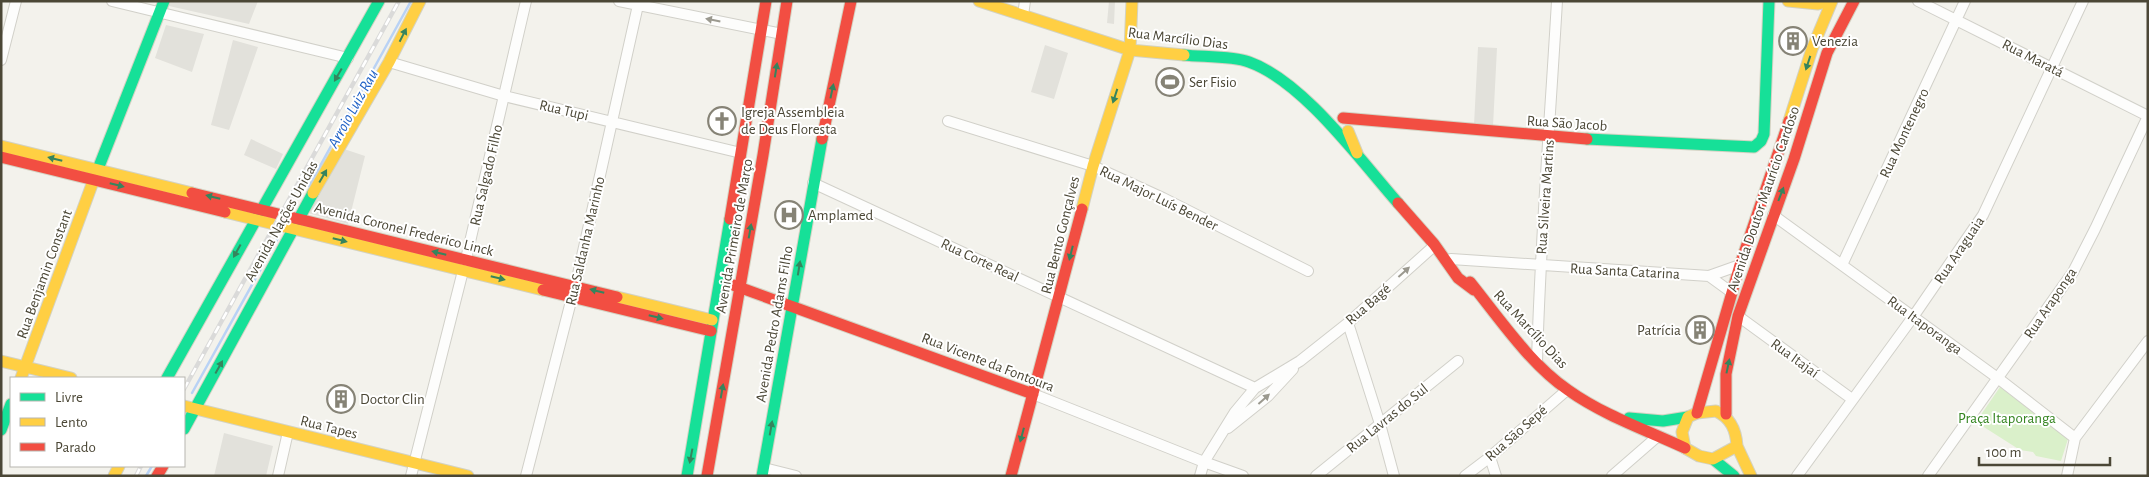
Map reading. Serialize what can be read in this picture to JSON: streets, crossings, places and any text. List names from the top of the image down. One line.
{"streets":{"main road":["Rua Marcílio Dias","Rua São Jacob","Avenida Doutor Maurício Cardoso","Avenida Nações Unidas","Avenida Coronel Frederico Linck","Rua Bento Gonçalves","Avenida Primeiro de Março","Rua Benjamin Constant","Avenida Pedro Adams Filho","Rua Vicente da Fontoura","Rua Tapes"],"street":["Rua Maratá","Rua Tupi","Rua Montenegro","Rua Salgado Filho","Rua Silveira Martins","Rua Major Luís Bender","Rua Saldanha Marinho","Rua Araguaia","Rua Corte Real","Rua Santa Catarina","Rua Araponga","Rua Bagé","Rua Itaporanga","Rua Itajaí","Rua Lavras do Sul","Rua São Sepé"]},"crossings":[["Rua Marcílio Dias","Rua São Jacob"],["Rua Marcílio Dias","Rua Silveira Martins"],["Rua Marcílio Dias","Avenida Doutor Maurício Cardoso"],["Rua Marcílio Dias","Rua Bento Gonçalves"],["Rua Marcílio Dias","Rua Santa Catarina"],["Rua Marcílio Dias","Rua Bagé"],["Rua Marcílio Dias","Rua São Sepé"],["Rua Maratá","Rua Montenegro"],["Rua Maratá","Rua Araguaia"],["Rua Maratá","Rua Araponga"],["Rua Tupi","Rua Salgado Filho"],["Rua Tupi","Avenida Nações Unidas"],["Rua Tupi","Avenida Primeiro de Março"],["Rua Tupi","Rua Saldanha Marinho"],["Rua São Jacob","Rua Silveira Martins"],["Rua Montenegro","Rua Itaporanga"],["Rua Salgado Filho","Avenida Coronel Frederico Linck"],["Rua Salgado Filho","Rua Tapes"],["Rua Silveira Martins","Rua Santa Catarina"],["Rua Major Luís Bender","Rua Bento Gonçalves"],["Avenida Doutor Maurício Cardoso","Rua Santa Catarina"],["Avenida Doutor Maurício Cardoso","Rua Itaporanga"],["Avenida Doutor Maurício Cardoso","Rua Itajaí"],["Avenida Nações Unidas","Avenida Coronel Frederico Linck"],["Avenida Nações Unidas","Rua Tapes"],["Avenida Coronel Frederico Linck","Avenida Primeiro de Março"],["Avenida Coronel Frederico Linck","Rua Saldanha Marinho"],["Avenida Coronel Frederico Linck","Rua Benjamin Constant"],["Rua Bento Gonçalves","Rua Corte Real"],["Rua Bento Gonçalves","Rua Vicente da Fontoura"],["Avenida Primeiro de Março","Rua Vicente da Fontoura"],["Rua Araguaia","Rua Itaporanga"],["Rua Araguaia","Rua Itajaí"],["Rua Corte Real","Rua Bagé"],["Rua Corte Real","Avenida Pedro Adams Filho"],["Rua Araponga","Rua Itaporanga"],["Rua Bagé","Rua Vicente da Fontoura"],["Avenida Pedro Adams Filho","Rua Vicente da Fontoura"]],"one_way":["Rua Bento Gonçalves","Avenida Pedro Adams Filho"],"water":["Arroio Luiz Rau"],"parks":["Praça Itaporanga"],"places":{"building":["Venezia","Patrícia","Doctor Clin"],"sports":["Ser Fisio"],"church":["Igreja Assembleia de Deus Floresta"],"hospital":["Amplamed"]},"legend":["Livre","Lento","Parado"],"scale_bar":"100 m"}
